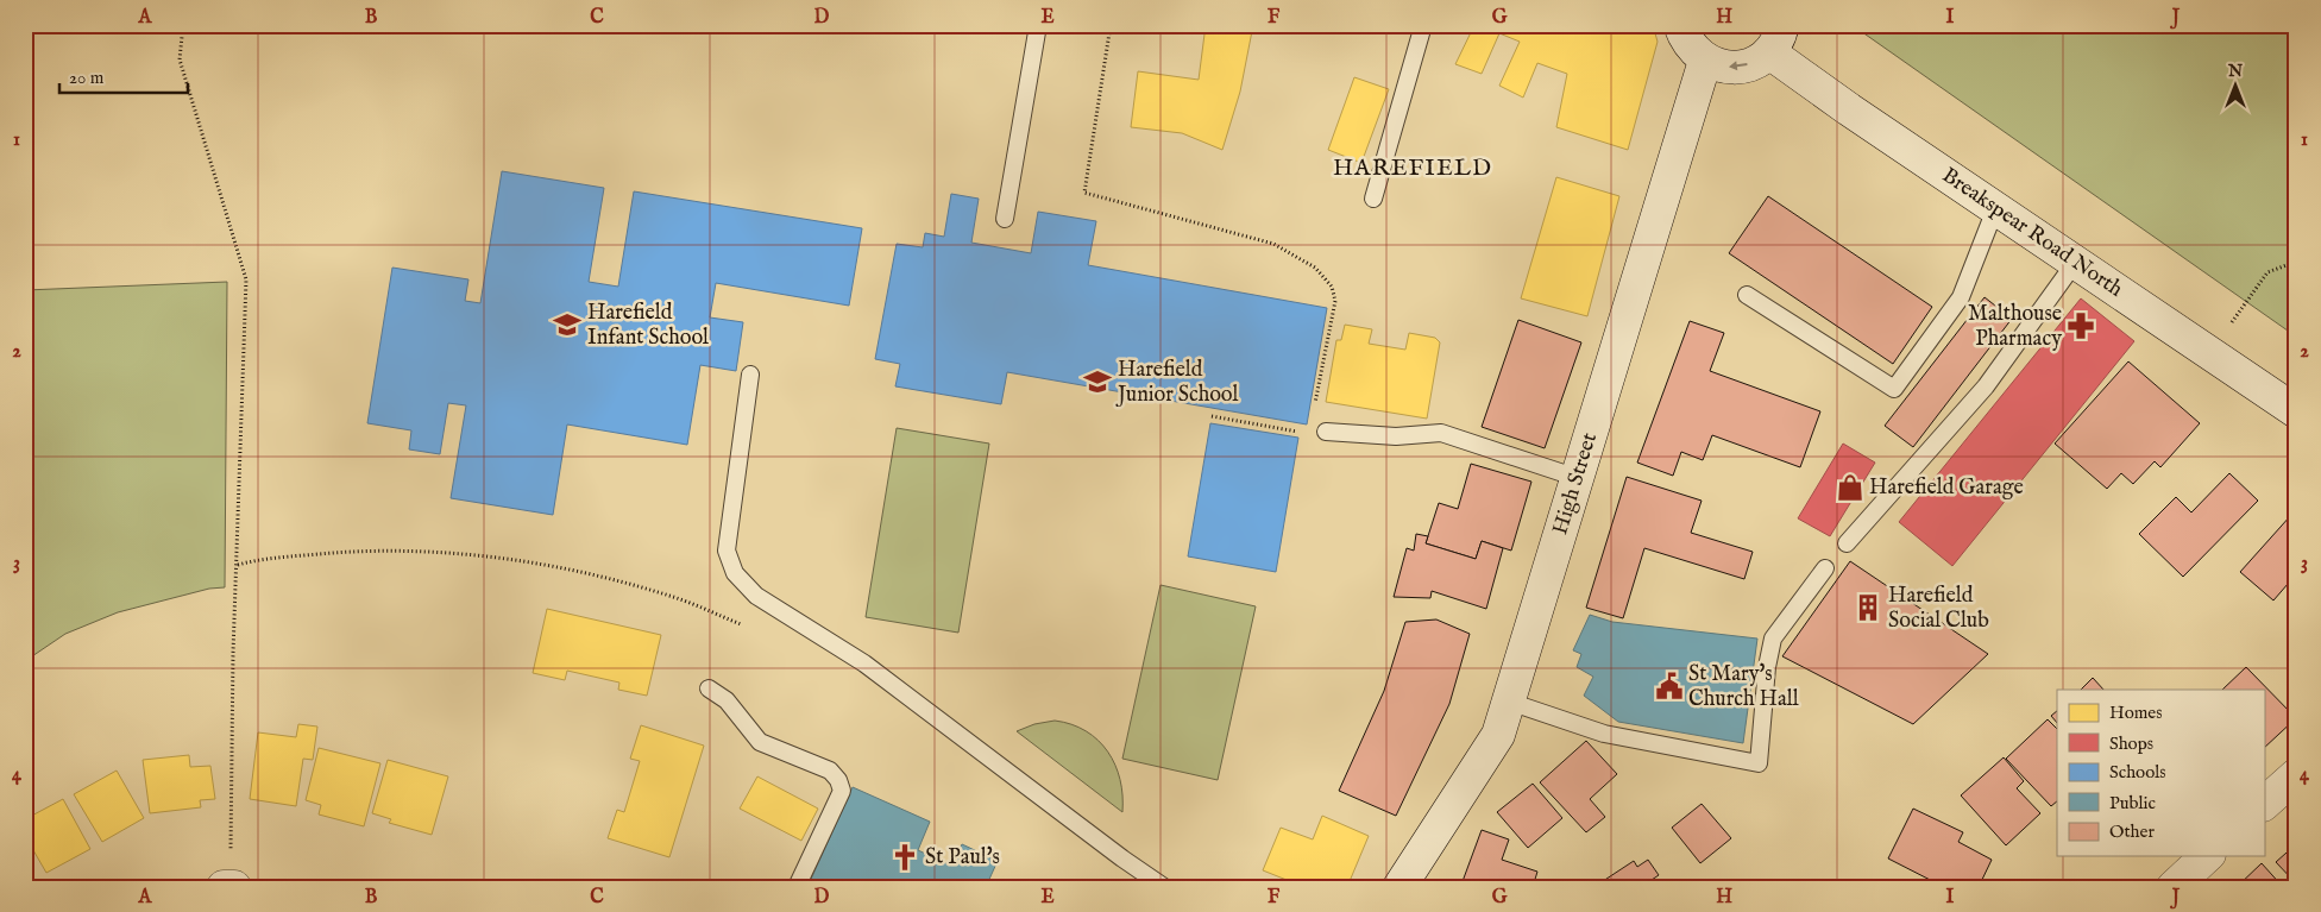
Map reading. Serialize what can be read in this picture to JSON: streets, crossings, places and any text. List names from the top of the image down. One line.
{"streets":{"street":["Breakspear Road North","High Street"]},"districts":["HAREFIELD"],"places":{"school or university":["Harefield Infant School","Harefield Junior School"],"pharmacy":["Malthouse Pharmacy"],"shop":["Harefield Garage"],"building":["Harefield Social Club"],"public building":["St Mary's Church Hall"],"church":["St Paul's"]},"legend":["Homes","Shops","Schools","Public","Other"],"scale_bar":"20 m","north":"top","grid":{"columns":["A","B","C","D","E","F","G","H","I","J"],"rows":["1","2","3","4"]}}
